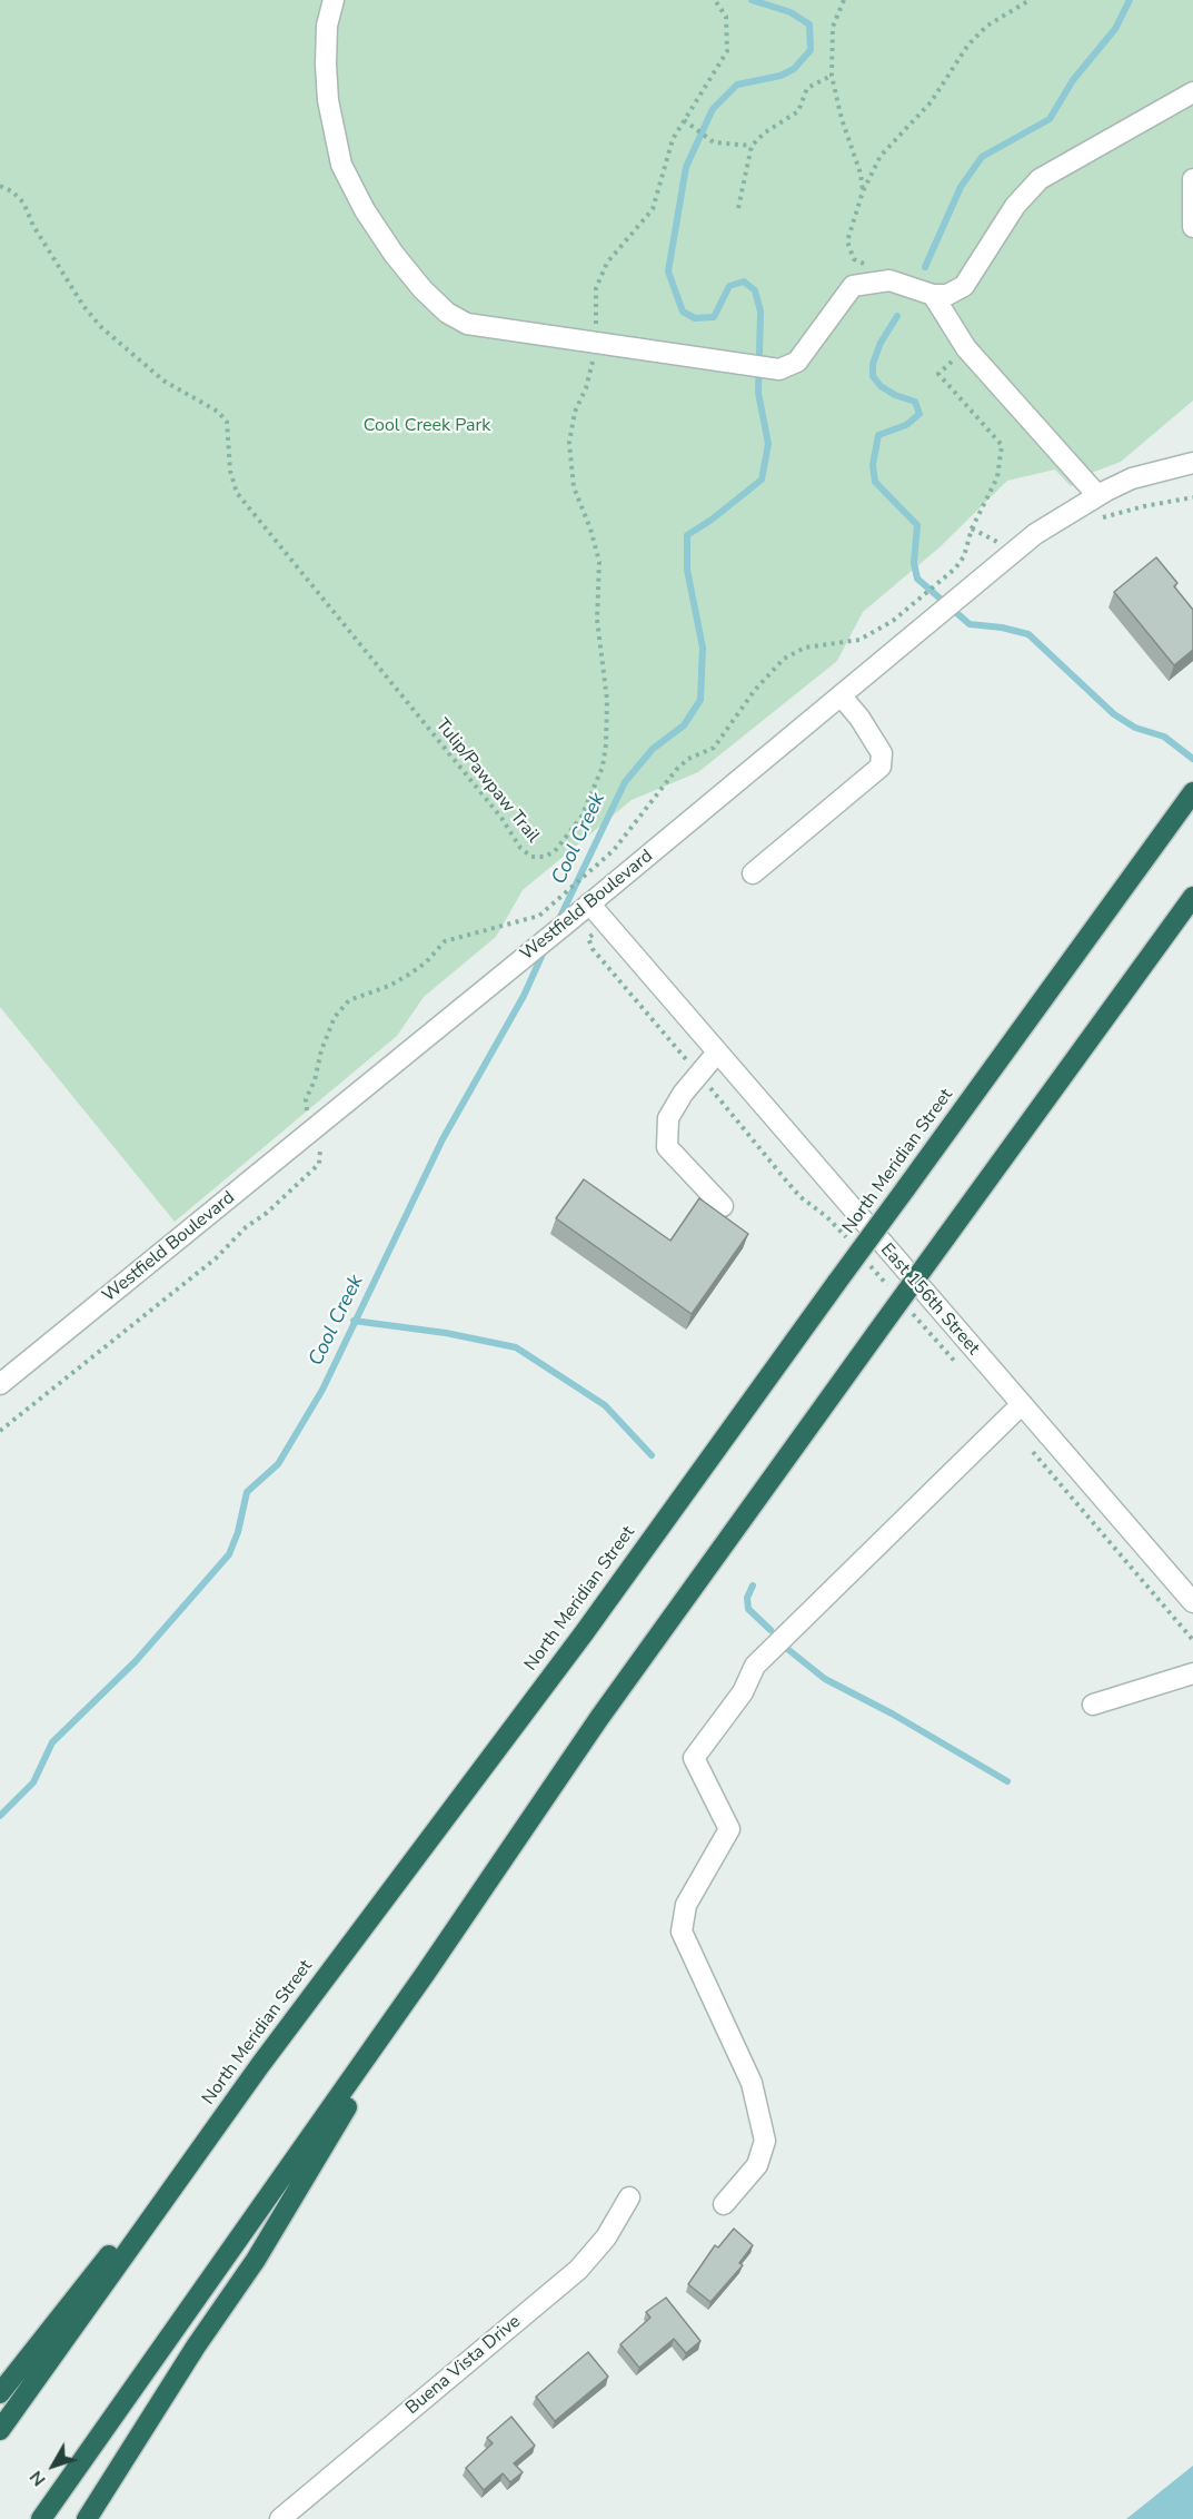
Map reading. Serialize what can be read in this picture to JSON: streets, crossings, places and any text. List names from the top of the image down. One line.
{"streets":{"highway":["North Meridian Street"],"street":["Westfield Boulevard","East 156th Street","Buena Vista Drive"],"path":["Tulip/Pawpaw Trail"]},"crossings":[["Westfield Boulevard","East 156th Street"]],"water":["Cool Creek"],"parks":["Cool Creek Park"],"north":"bottom left"}
